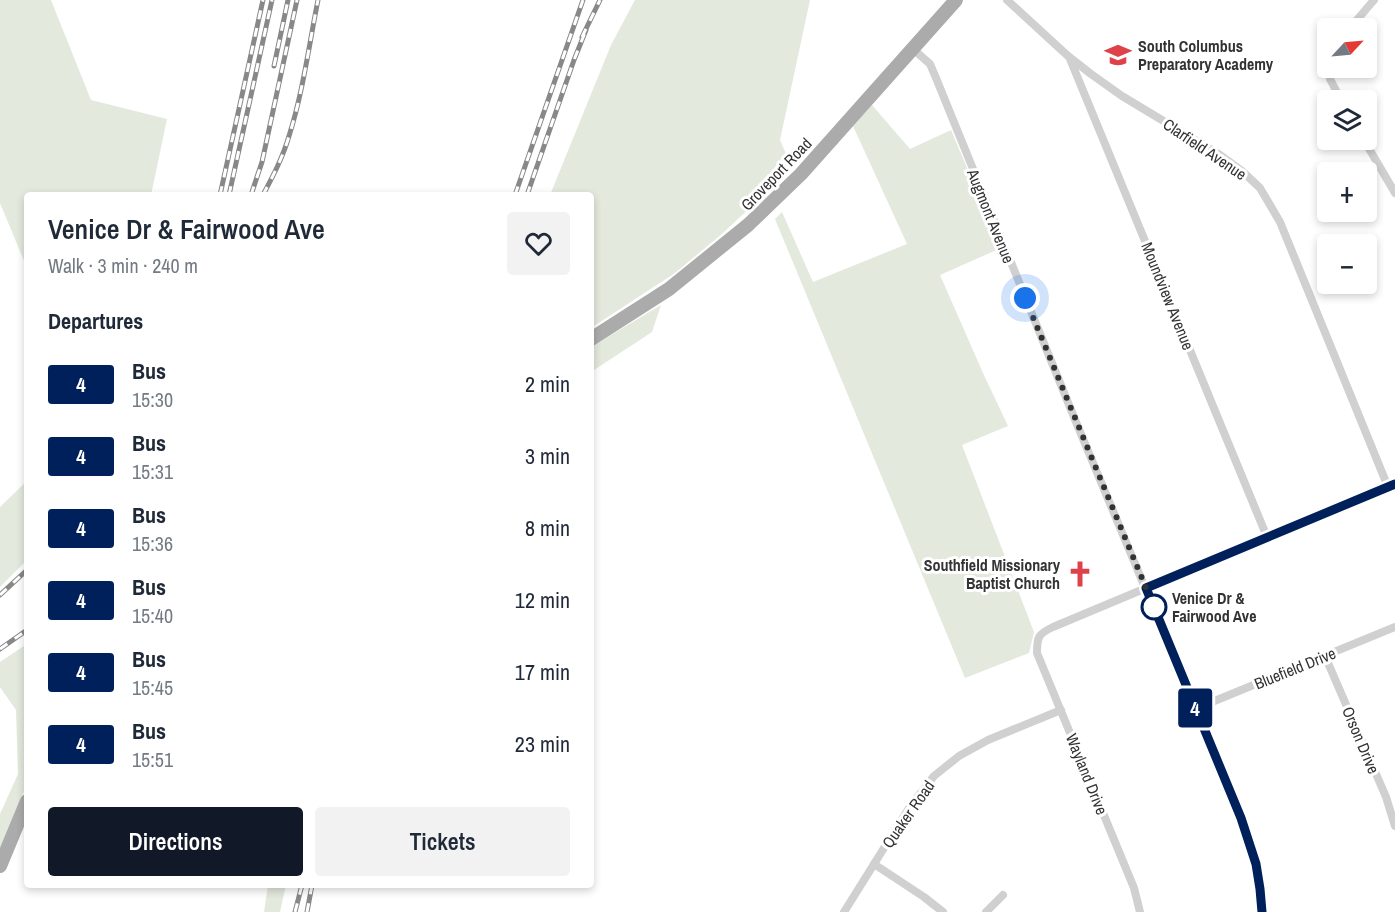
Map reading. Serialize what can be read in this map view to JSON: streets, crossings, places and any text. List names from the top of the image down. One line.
{"streets":{"main road":["Groveport Road"],"street":["Clarfield Avenue","Augmont Avenue","Moundview Avenue","Bluefield Drive","Orson Drive","Wayland Drive","Quaker Road"]},"crossings":[["Clarfield Avenue","Moundview Avenue"],["Groveport Road","Augmont Avenue"],["Augmont Avenue","Bluefield Drive"],["Augmont Avenue","Wayland Drive"],["Bluefield Drive","Orson Drive"],["Wayland Drive","Quaker Road"]],"places":{"school or university":["South Columbus Preparatory Academy"],"church":["Southfield Missionary Baptist Church"],"other":["Venice Dr & Fairwood Ave"]},"lines":["bus line 4"],"north":"top right","page":{"on_map":"4","map_buttons":["+","−"],"heading":[["Venice Dr & Fairwood Ave","Walk · 3 min · 240 m"],"Departures"],"list":[{"mark":"4","name":"Bus","note":"15:30","value":"2 min"},{"mark":"4","name":"Bus","note":"15:31","value":"3 min"},{"mark":"4","name":"Bus","note":"15:36","value":"8 min"},{"mark":"4","name":"Bus","note":"15:40","value":"12 min"},{"mark":"4","name":"Bus","note":"15:45","value":"17 min"},{"mark":"4","name":"Bus","note":"15:51","value":"23 min"}],"buttons":["Directions","Tickets"]}}
